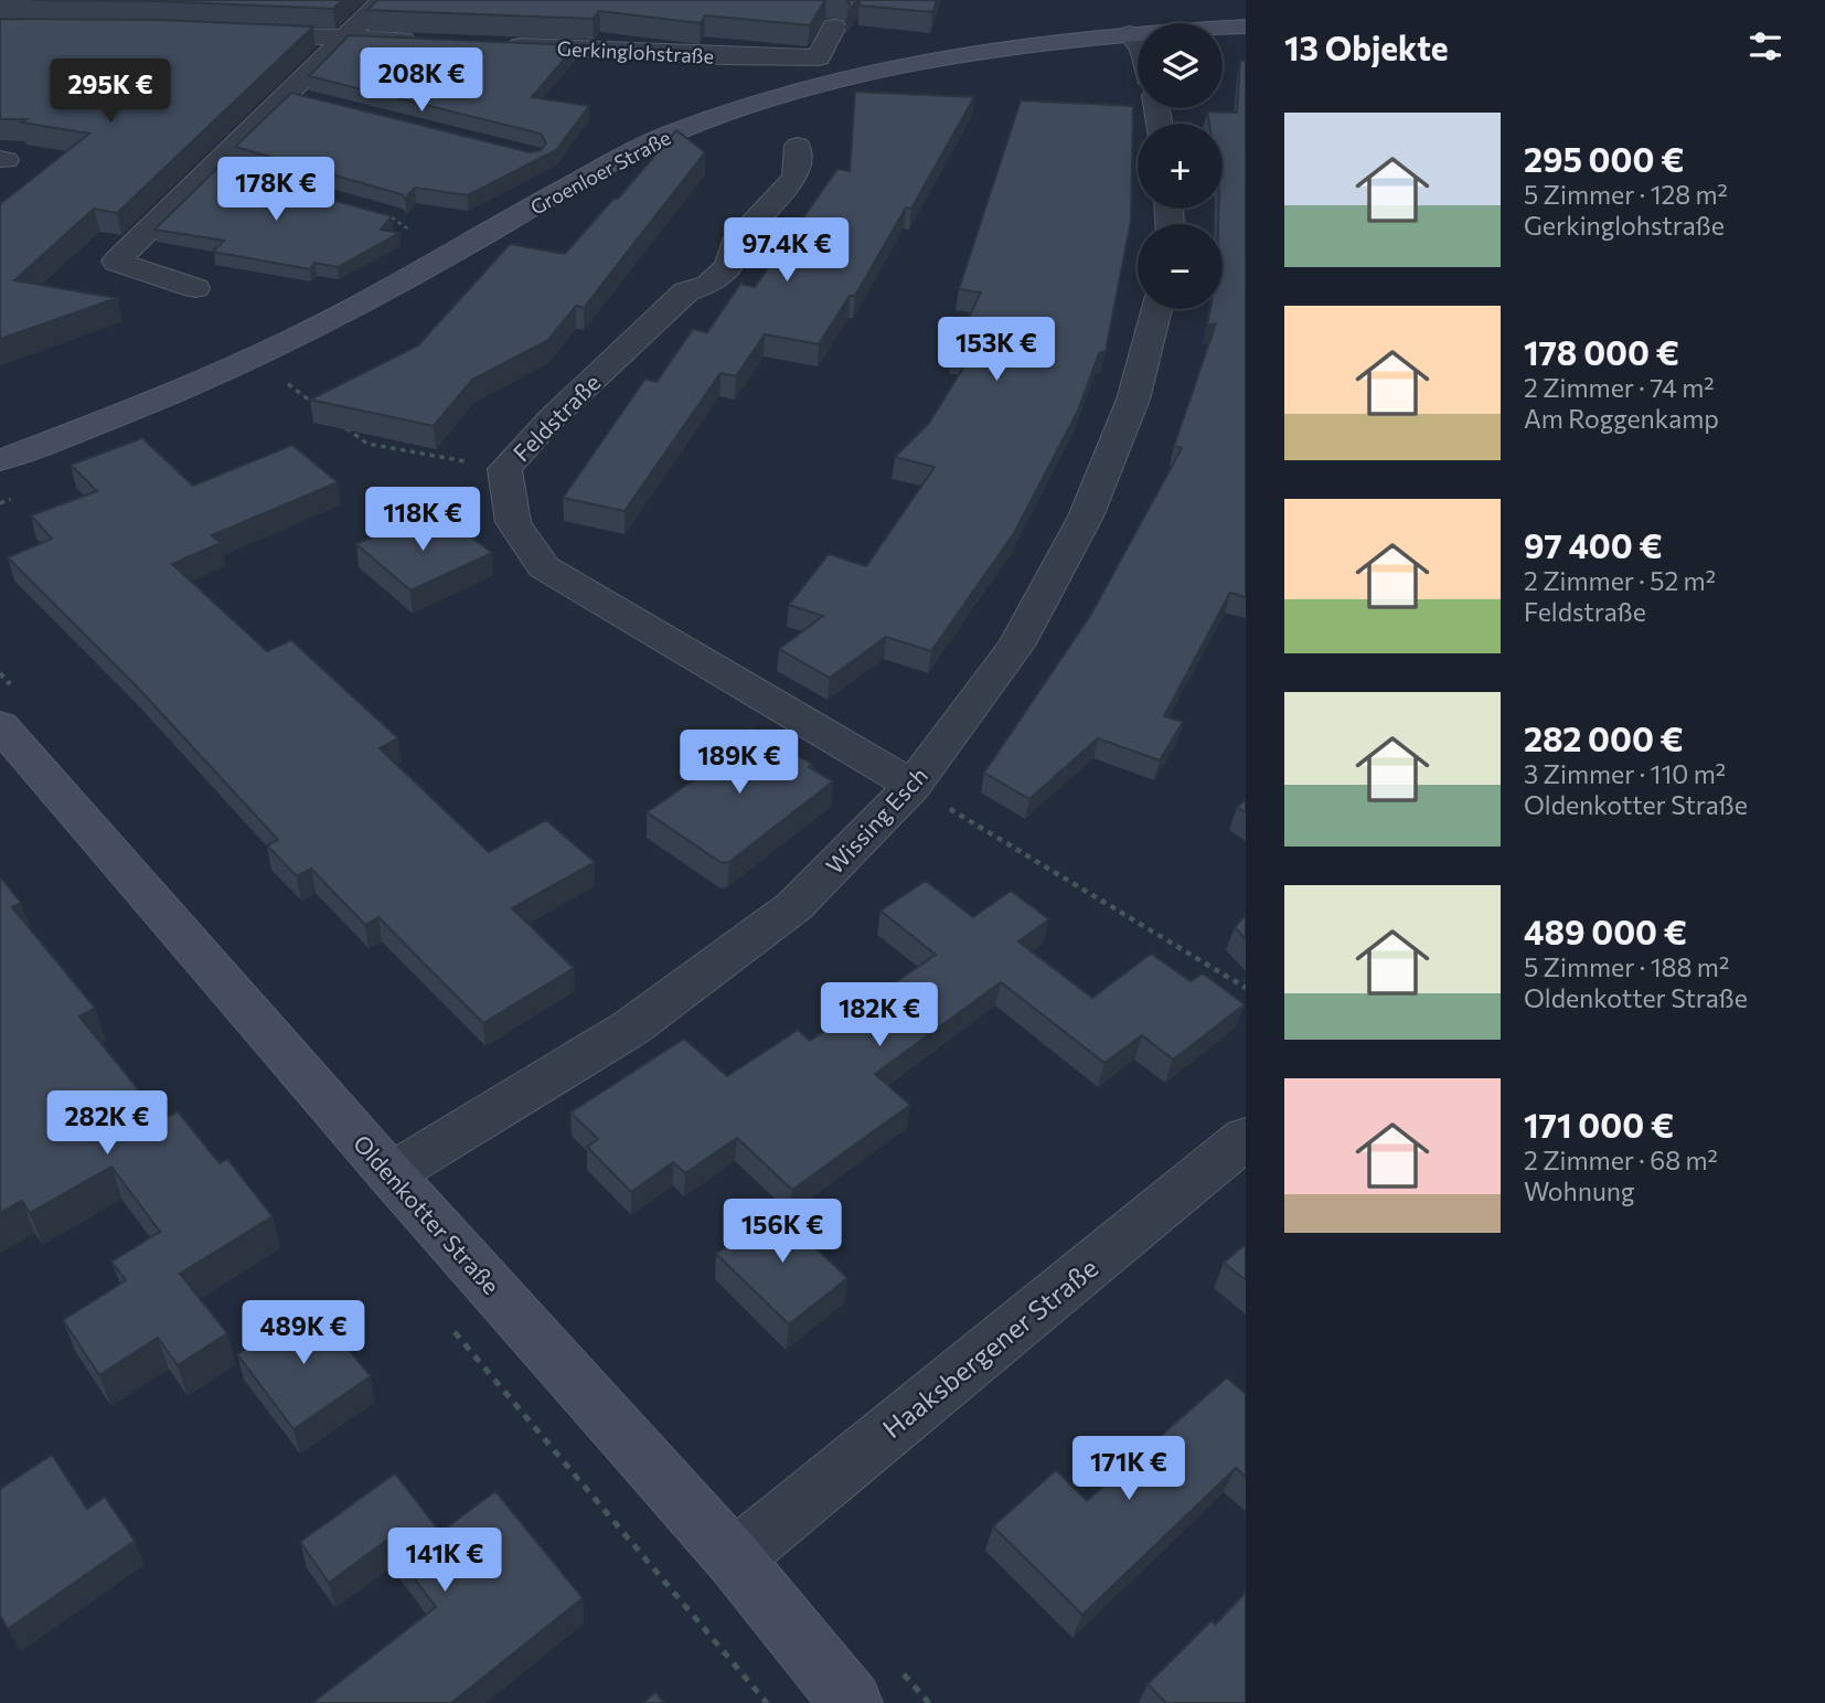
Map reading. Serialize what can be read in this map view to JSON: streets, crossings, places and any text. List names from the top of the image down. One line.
{"streets":{"street":["Gerkinglohstraße","Groenloer Straße","Feldstraße","Wissing Esch","Oldenkotter Straße","Haaksbergener Straße"]},"crossings":[["Feldstraße","Wissing Esch"],["Wissing Esch","Oldenkotter Straße"],["Oldenkotter Straße","Haaksbergener Straße"]],"page":{"heading":"13 Objekte","map_buttons":["+","−"],"price":["208K €","295K €","178K €","97.4K €","153K €","118K €","189K €","182K €","282K €","156K €","489K €","171K €","141K €"],"list":[{"name":"295 000 €","note":"5 Zimmer · 128 m² · Gerkinglohstraße"},{"name":"178 000 €","note":"2 Zimmer · 74 m² · Am Roggenkamp"},{"name":"97 400 €","note":"2 Zimmer · 52 m² · Feldstraße"},{"name":"282 000 €","note":"3 Zimmer · 110 m² · Oldenkotter Straße"},{"name":"489 000 €","note":"5 Zimmer · 188 m² · Oldenkotter Straße"},{"name":"171 000 €","note":"2 Zimmer · 68 m² · Wohnung"}]}}
